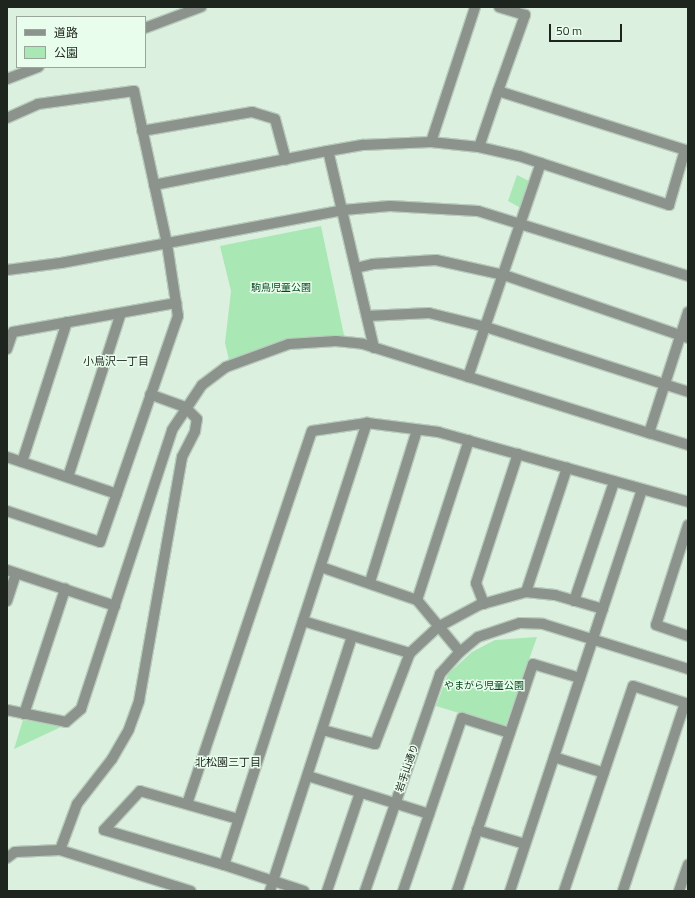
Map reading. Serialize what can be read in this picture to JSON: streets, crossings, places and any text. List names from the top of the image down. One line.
{"streets":{"street":["岩手山通り"]},"districts":["小鳥沢一丁目","北松園三丁目"],"parks":["駒鳥児童公園","やまがら児童公園"],"legend":["道路","公園"],"scale_bar":"50 m"}
